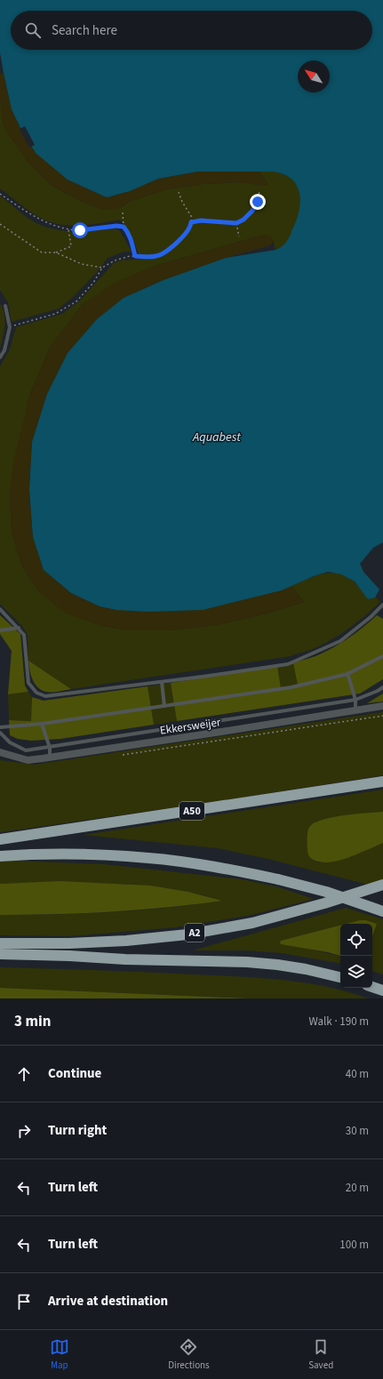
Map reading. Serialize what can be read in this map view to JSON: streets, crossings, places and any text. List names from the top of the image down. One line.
{"streets":{"highway":["A50","A2"],"street":["Ekkersweijer"]},"water":["Aquabest"],"north":"top left","page":{"search":"Search here","heading":["3 min","Walk · 190 m"],"list":[["Continue","40 m"],["Turn right","30 m"],["Turn left","20 m"],["Turn left","100 m"],"Arrive at destination"],"nav":["Map","Directions","Saved"]}}
